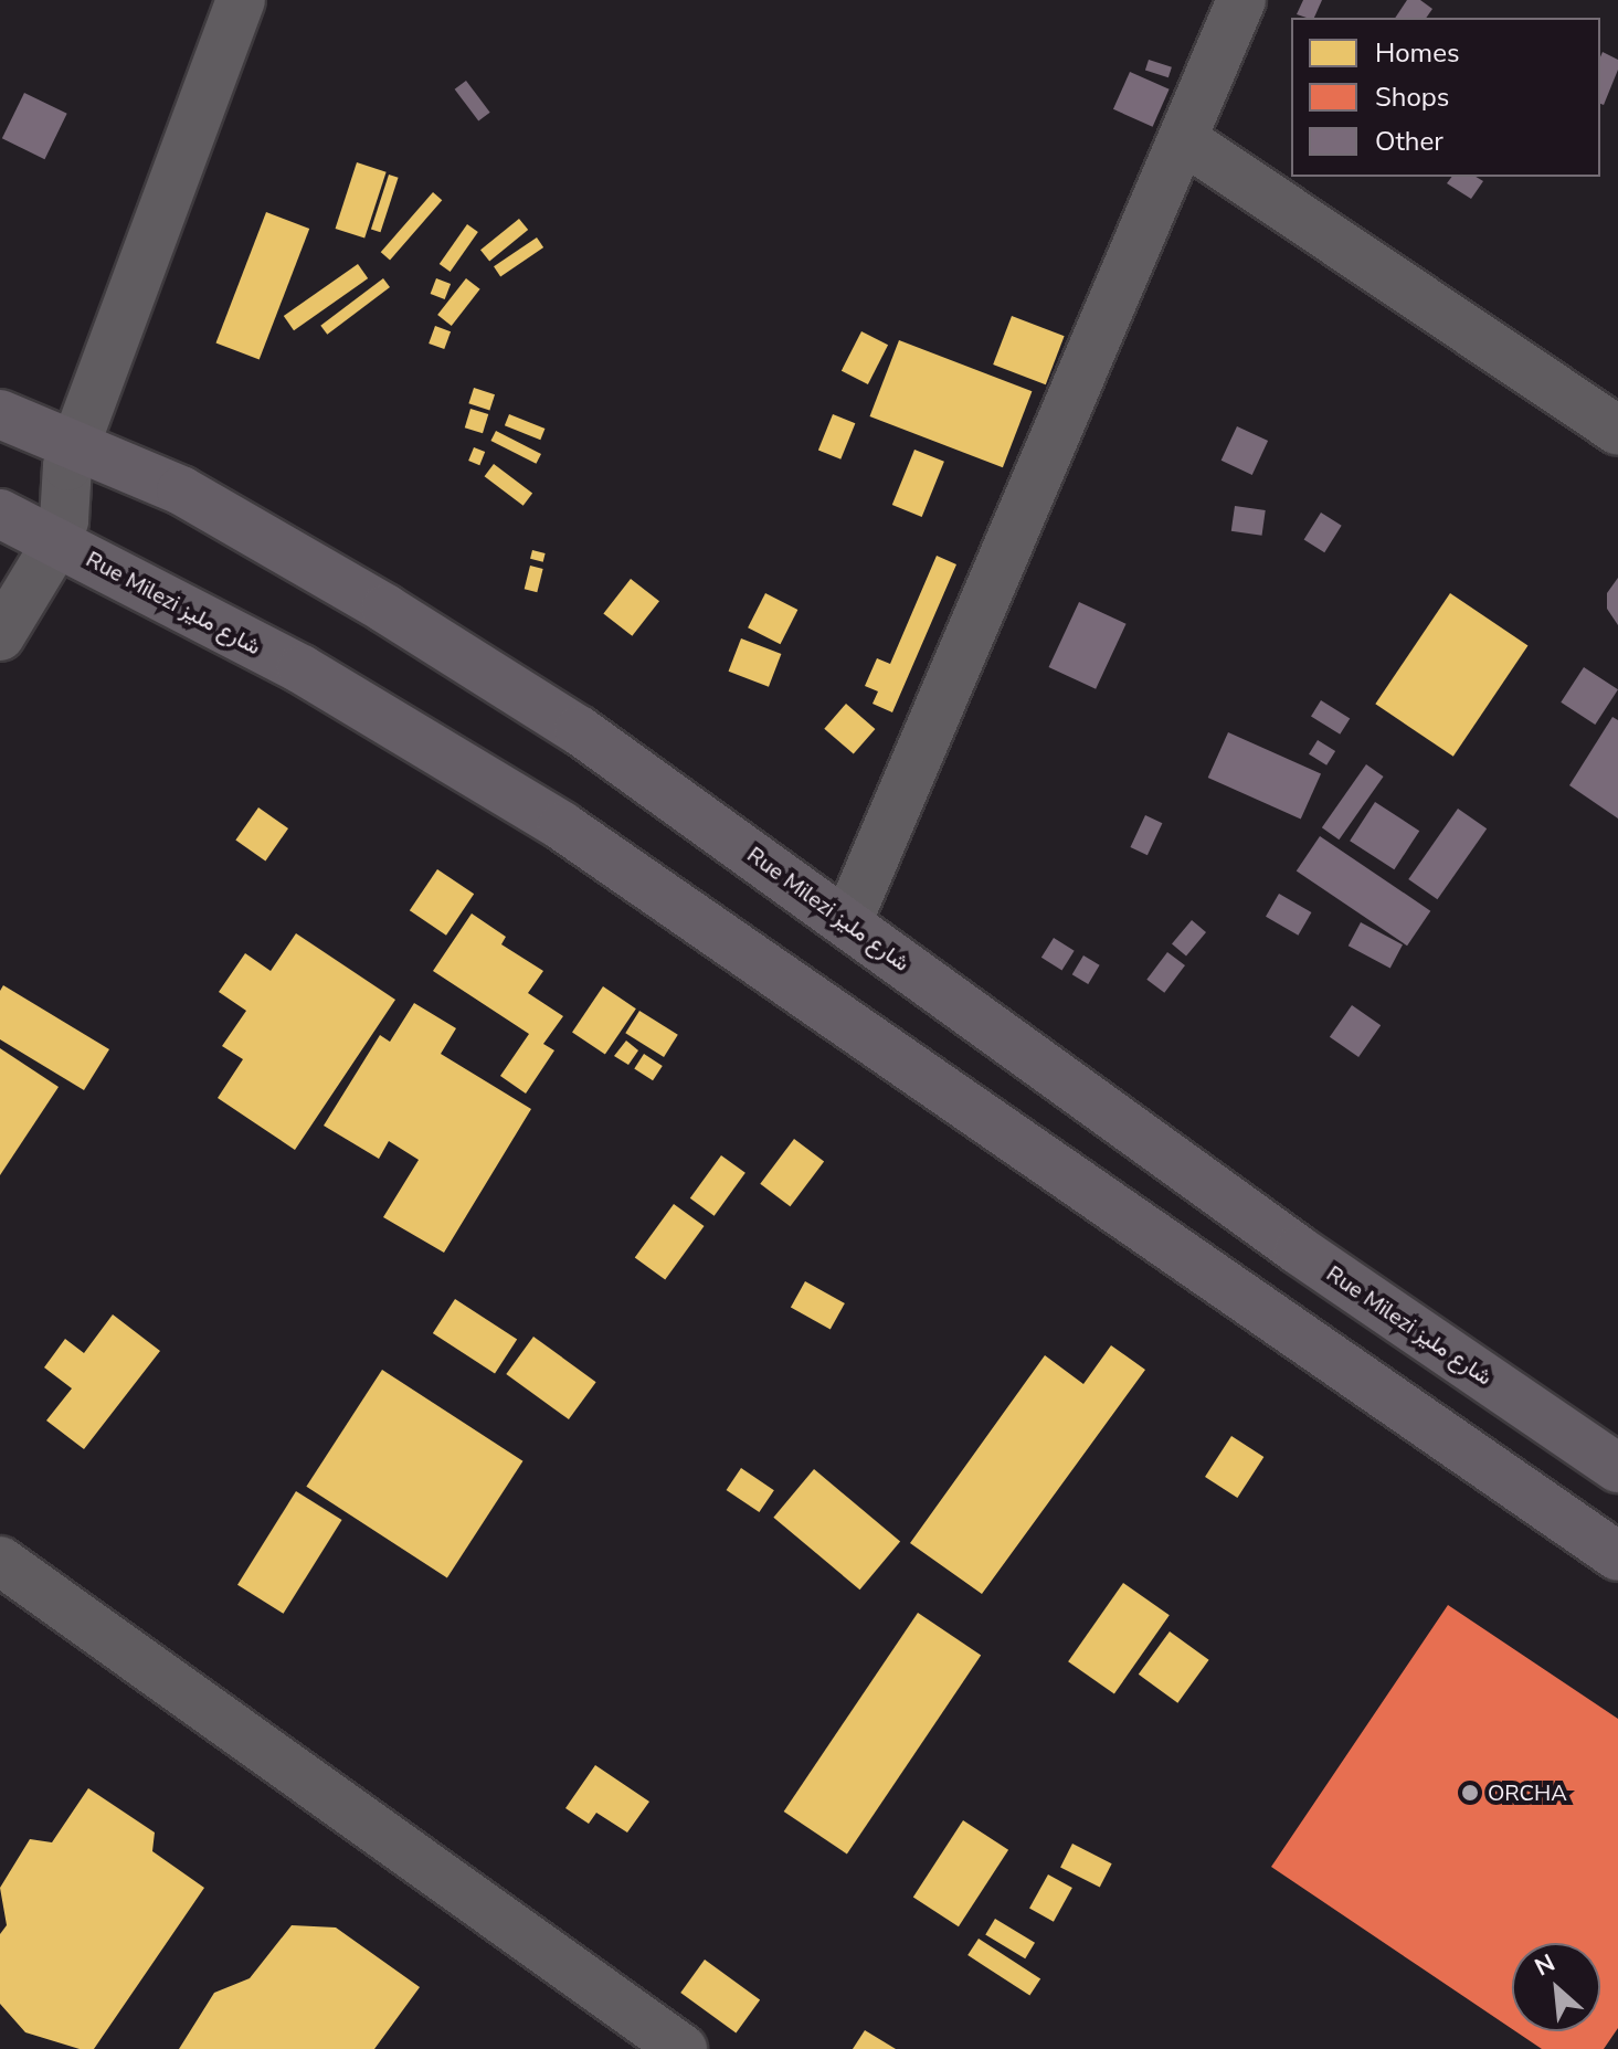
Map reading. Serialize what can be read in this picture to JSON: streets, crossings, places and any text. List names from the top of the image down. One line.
{"streets":{"street":["Rue Milezi شارع مليز"]},"places":["ORCHA"],"legend":["Homes","Shops","Other"],"north":"top left"}
